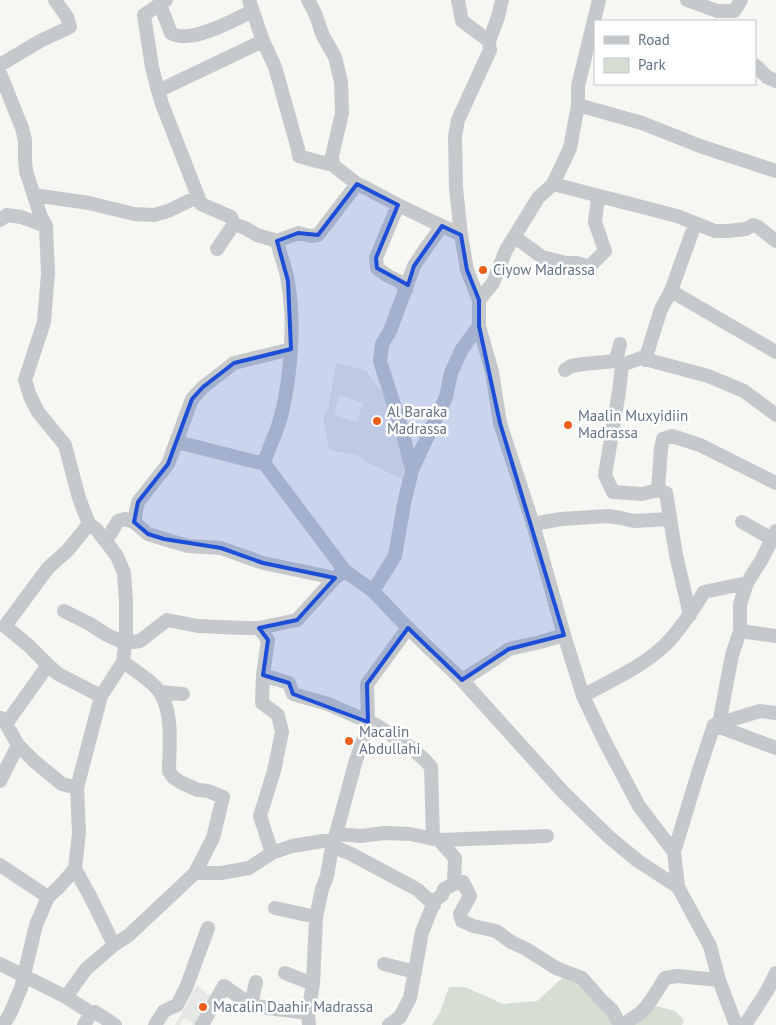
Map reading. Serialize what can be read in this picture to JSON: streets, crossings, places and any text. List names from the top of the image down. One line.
{"places":["Ciyow Madrassa","Al Baraka Madrassa","Maalin Muxyidiin Madrassa","Macalin Abdullahi","Macalin Daahir Madrassa"],"legend":["Road","Park"]}
